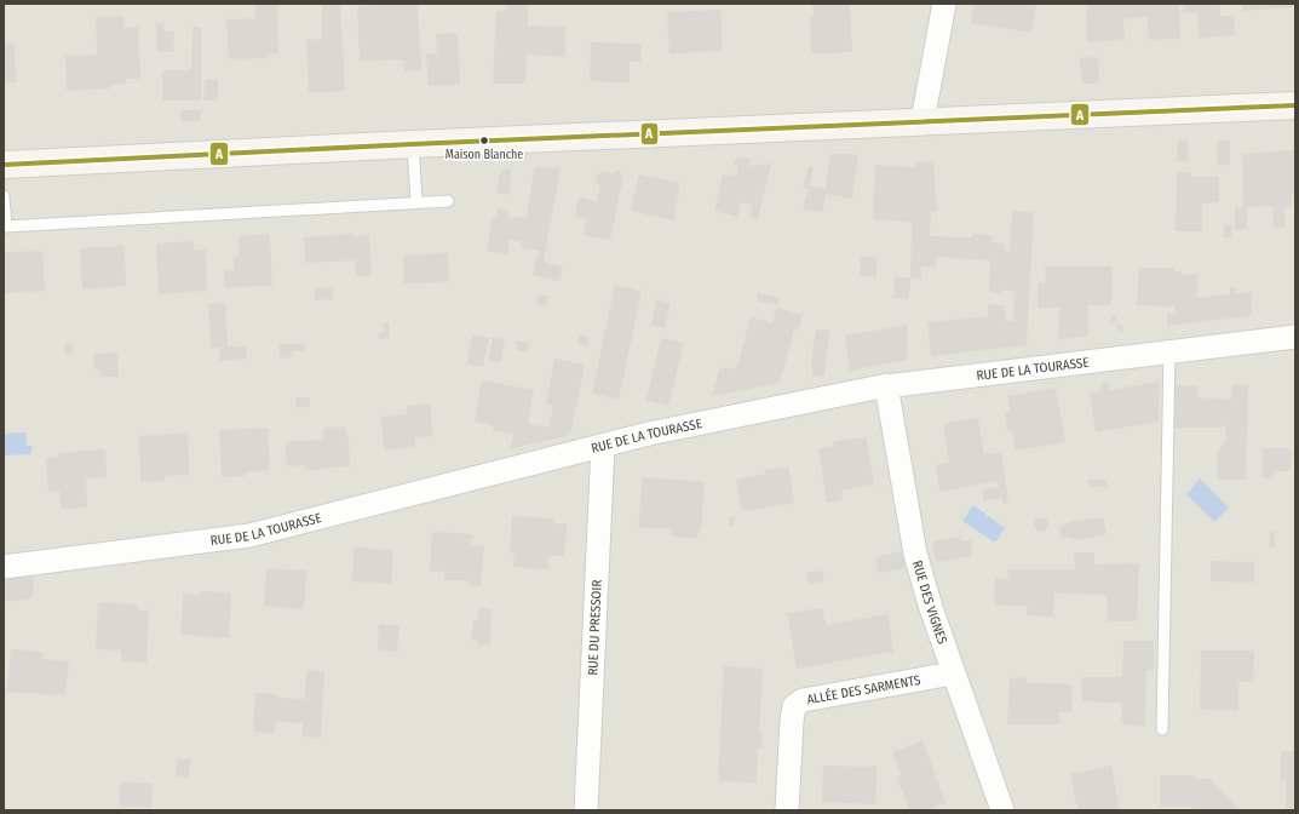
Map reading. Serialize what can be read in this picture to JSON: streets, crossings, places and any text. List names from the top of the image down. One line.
{"streets":{"street":["RUE DE LA TOURASSE","RUE DES VIGNES","RUE DU PRESSOIR","ALLÉE DES SARMENTS"]},"crossings":[["RUE DE LA TOURASSE","RUE DES VIGNES"],["RUE DE LA TOURASSE","RUE DU PRESSOIR"],["RUE DES VIGNES","ALLÉE DES SARMENTS"]],"places":["Maison Blanche"],"lines":["transit line A"]}
